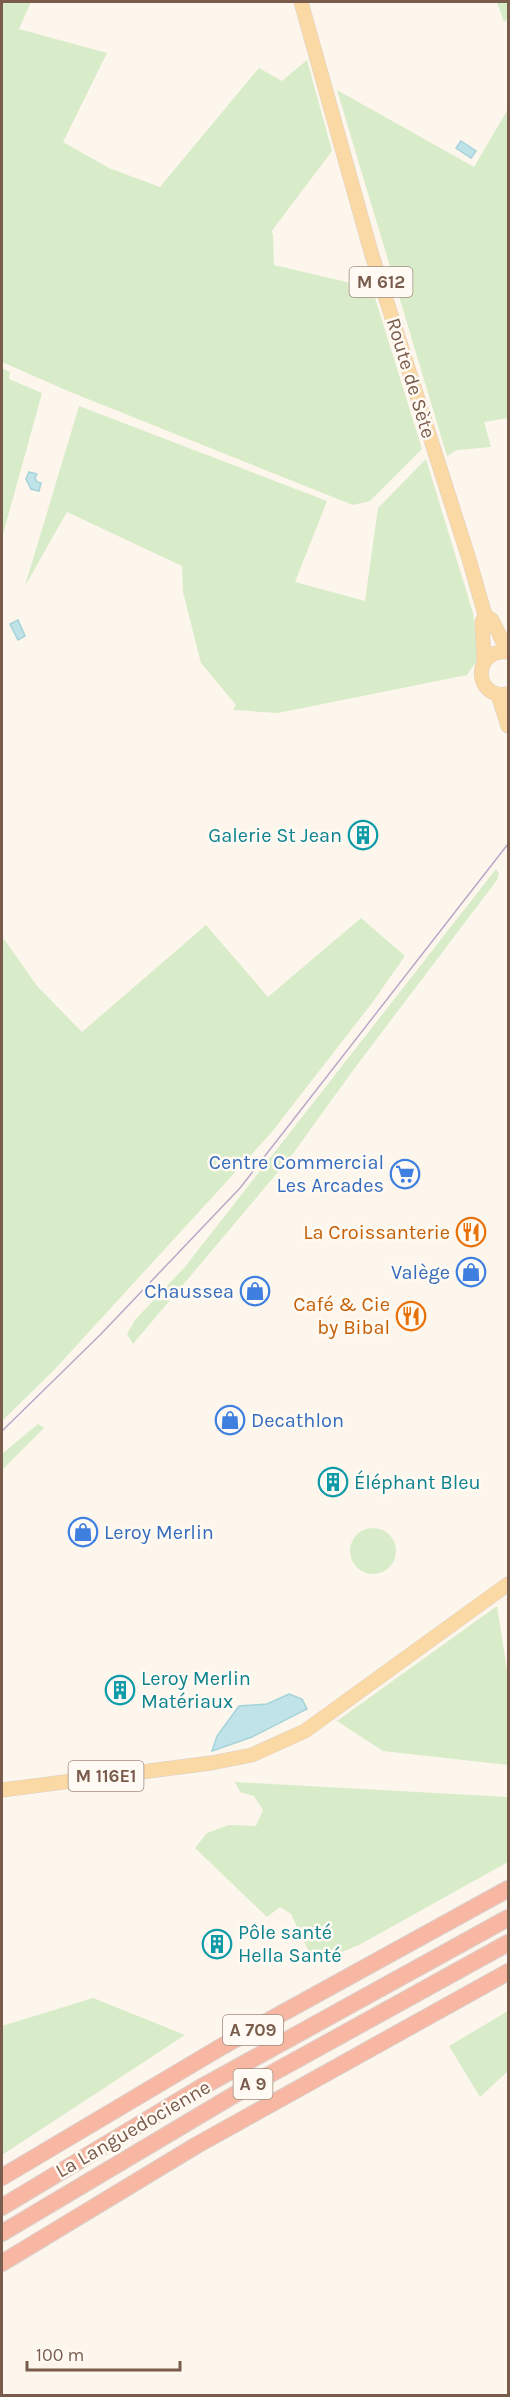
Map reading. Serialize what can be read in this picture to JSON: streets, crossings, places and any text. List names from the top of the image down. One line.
{"streets":{"highway":["A 709","A 9","La Languedocienne"],"main road":["M 612","Route de Sète","M 116E1"]},"places":{"building":["Galerie St Jean","Éléphant Bleu","Leroy Merlin Matériaux","Pôle santé Hella Santé"],"supermarket":["Centre Commercial Les Arcades"],"restaurant":["La Croissanterie","Café & Cie by Bibal"],"shop":["Valège","Chaussea","Decathlon","Leroy Merlin"]},"scale_bar":"100 m"}
